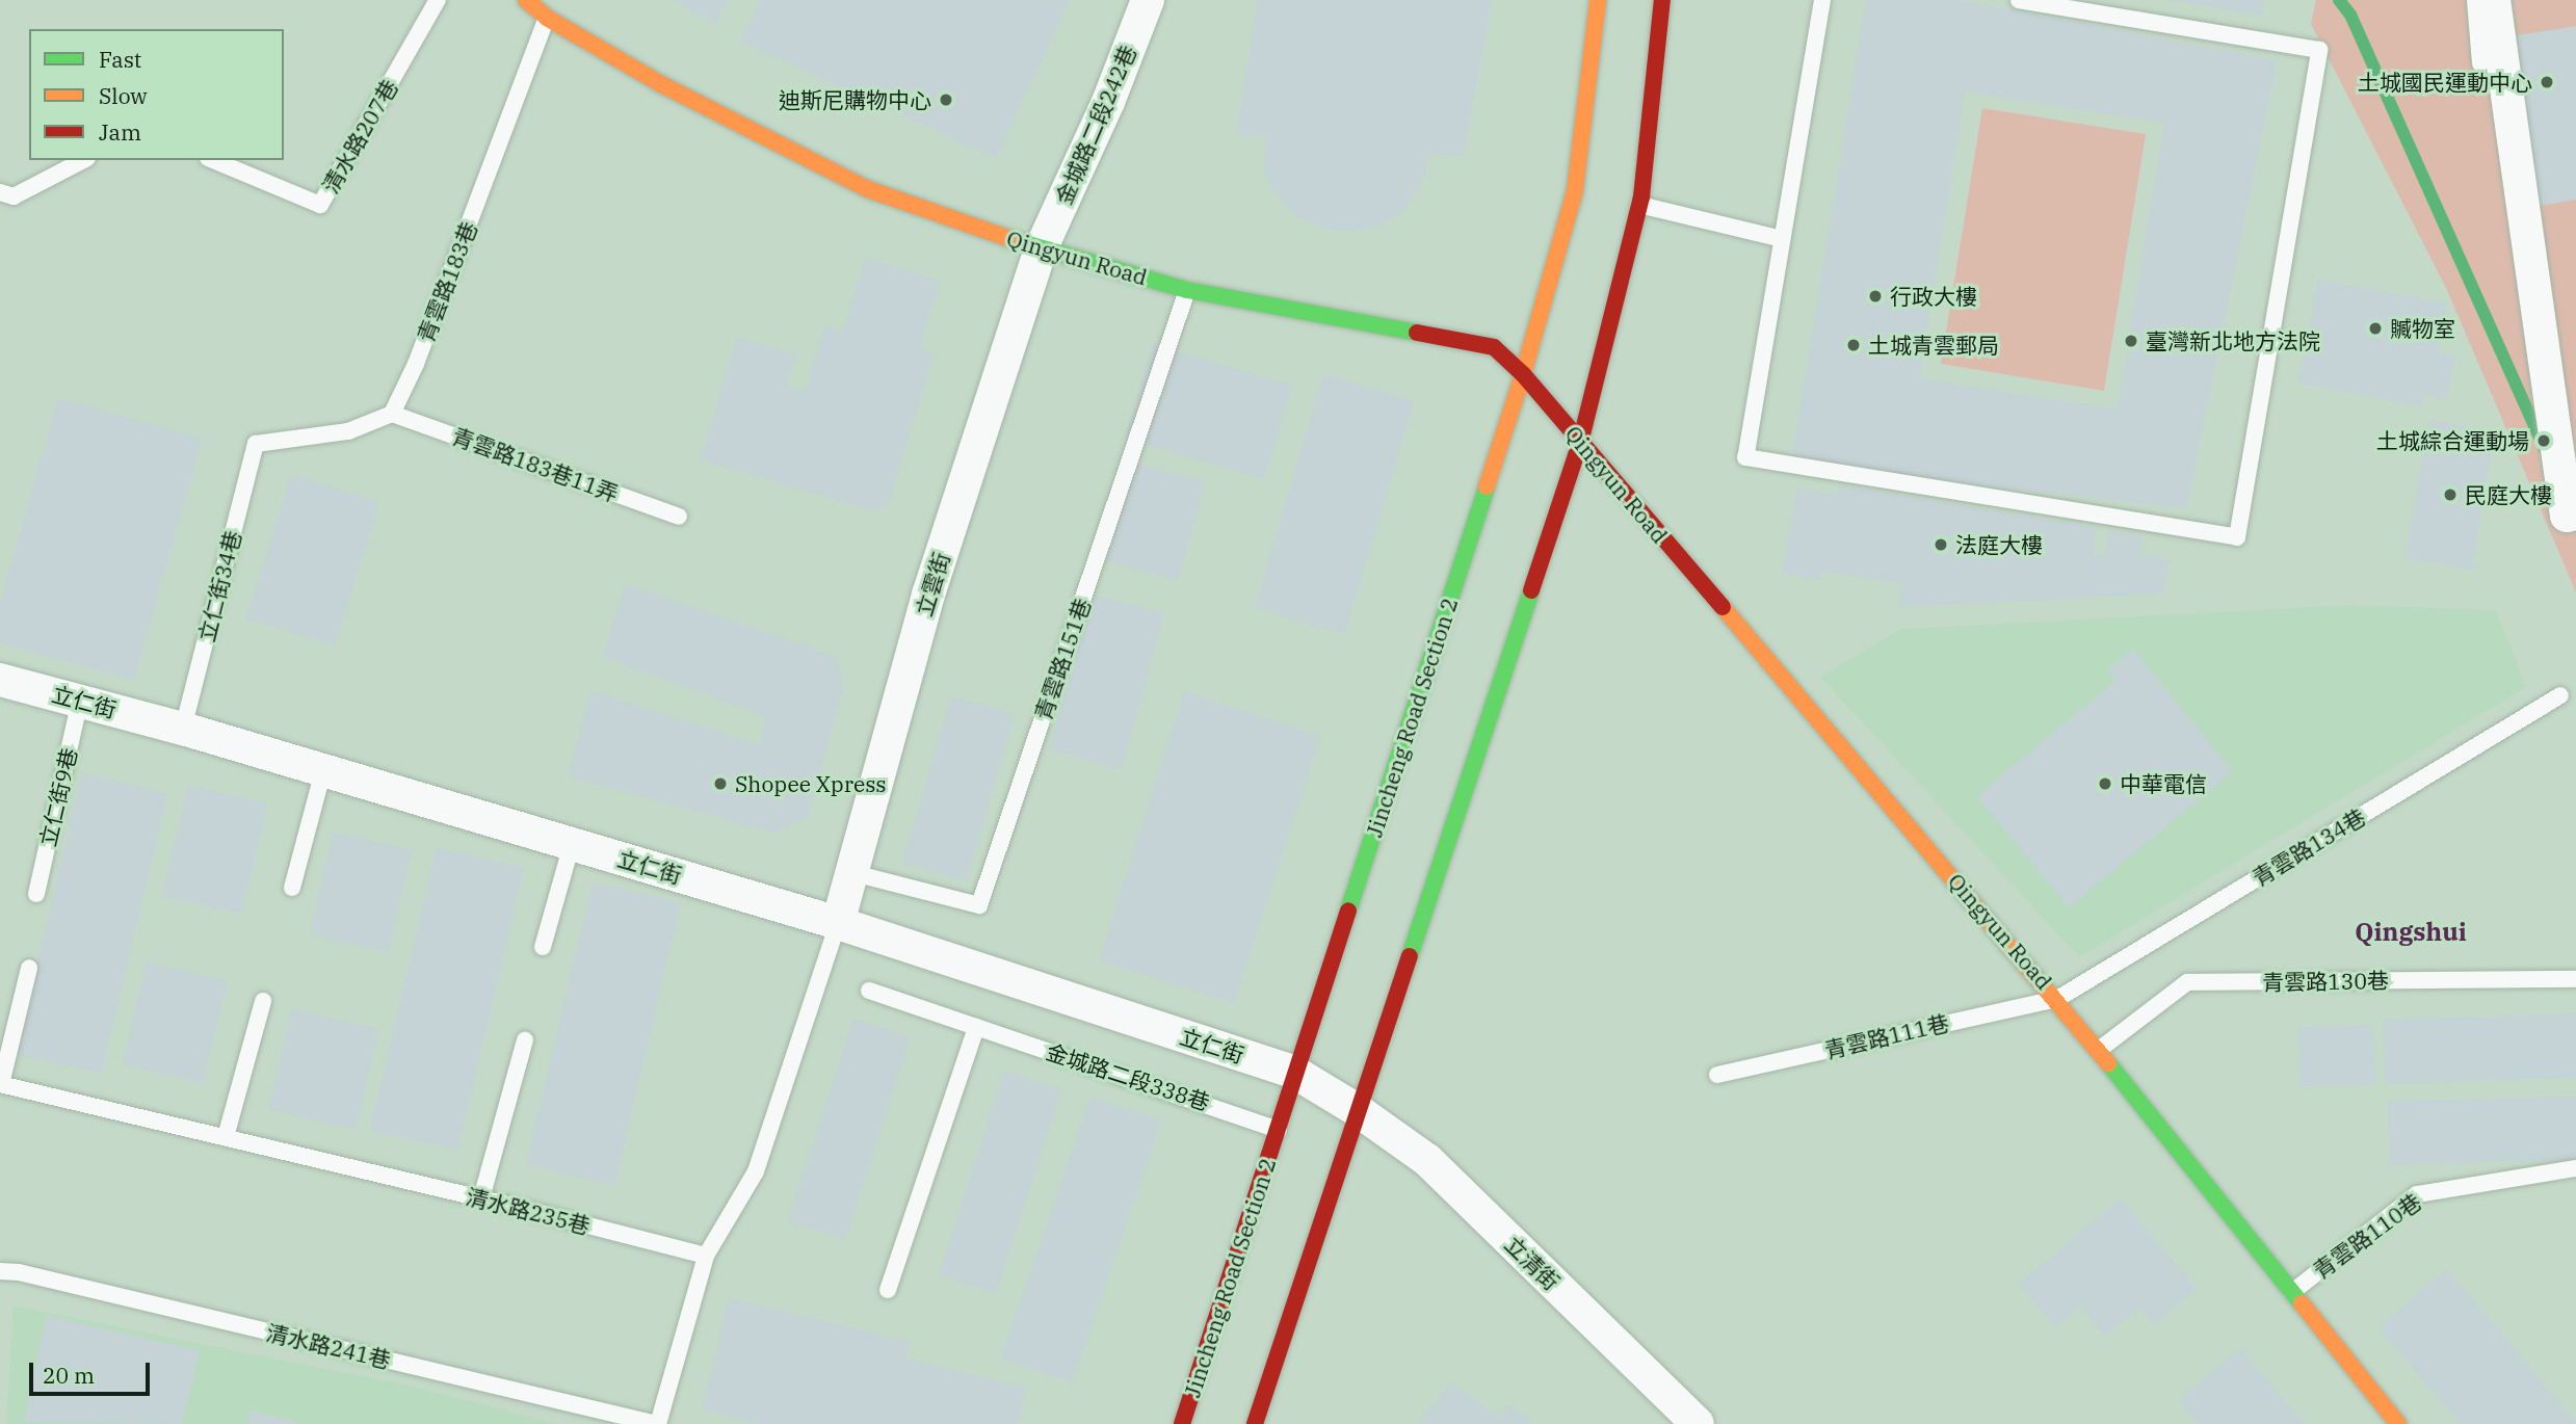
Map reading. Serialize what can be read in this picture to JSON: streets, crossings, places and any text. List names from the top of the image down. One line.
{"streets":{"main road":["Qingyun Road","Jincheng Road Section 2"],"street":["金城路二段242巷","立雲街","立仁街","立清街"],"lane":["清水路207巷","青雲路183巷","青雲路183巷11弄","立仁街34巷","青雲路151巷","立仁街9巷","青雲路134巷","青雲路130巷","青雲路111巷","金城路二段338巷","清水路235巷","青雲路110巷","清水路241巷"]},"crossings":[["金城路二段242巷","Qingyun Road"],["金城路二段242巷","立雲街"],["Qingyun Road","青雲路183巷"],["Qingyun Road","立雲街"],["Qingyun Road","青雲路151巷"],["Qingyun Road","Jincheng Road Section 2"],["Qingyun Road","青雲路134巷"],["Qingyun Road","青雲路130巷"],["Qingyun Road","青雲路111巷"],["Qingyun Road","青雲路110巷"],["青雲路183巷","青雲路183巷11弄"],["青雲路183巷","立仁街34巷"],["青雲路183巷11弄","立仁街34巷"],["立雲街","青雲路151巷"],["立雲街","立仁街"],["立仁街34巷","立仁街"],["立仁街","Jincheng Road Section 2"],["立仁街","立仁街9巷"],["立仁街","立清街"],["Jincheng Road Section 2","金城路二段338巷"],["青雲路134巷","青雲路111巷"]],"districts":["Qingshui"],"places":["土城國民運動中心","迪斯尼購物中心","行政大樓","贓物室","臺灣新北地方法院","土城青雲郵局","土城綜合運動場","民庭大樓","法庭大樓","Shopee Xpress","中華電信"],"legend":["Fast","Slow","Jam"],"scale_bar":"20 m"}
